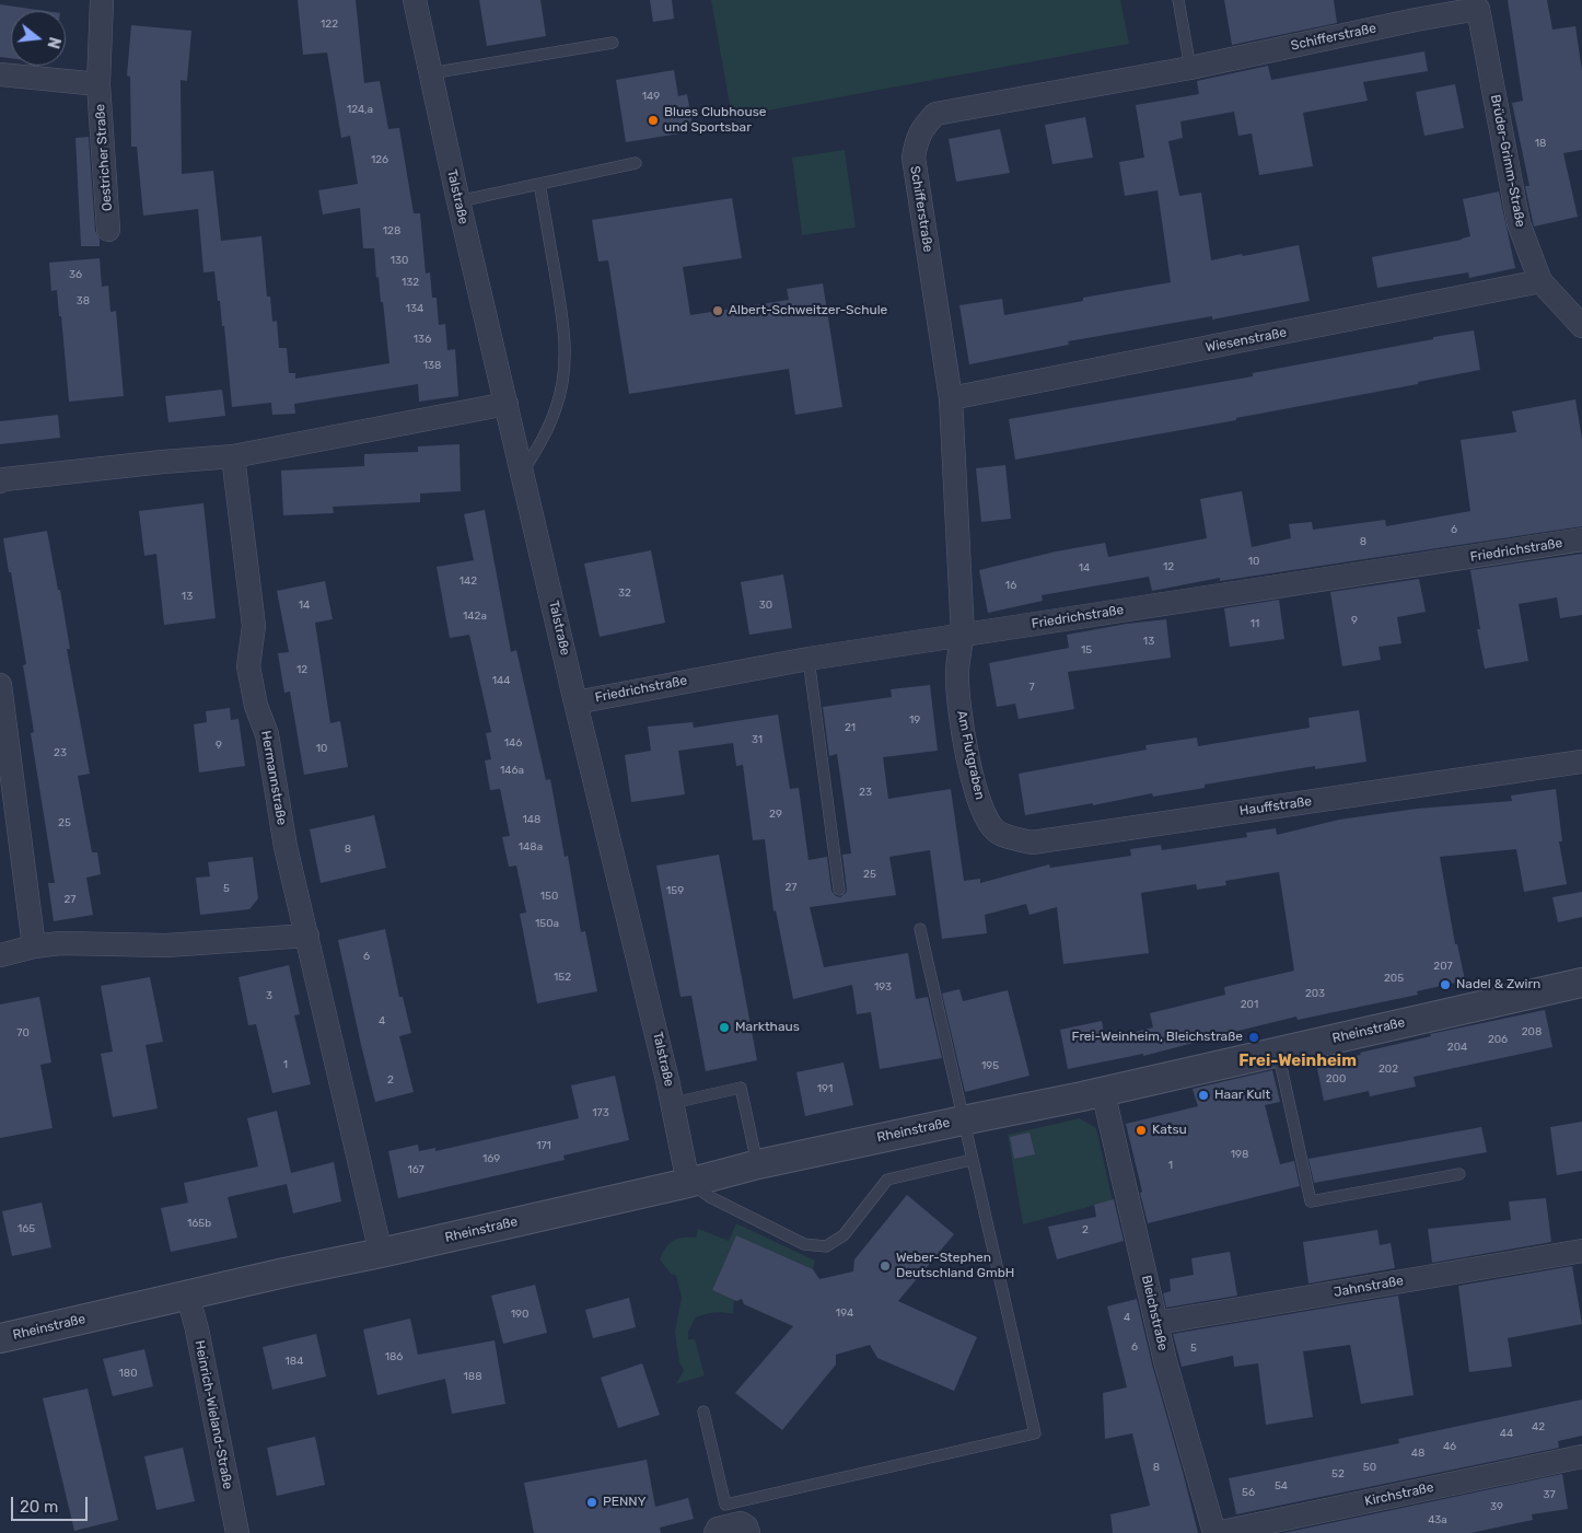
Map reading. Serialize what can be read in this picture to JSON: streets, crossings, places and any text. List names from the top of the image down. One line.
{"streets":{"street":["Schifferstraße","Oestricher Straße","Brüder-Grimm-Straße","Talstraße","Wiesenstraße","Friedrichstraße","Am Flutgraben","Hermannstraße","Hauffstraße","Rheinstraße","Jahnstraße","Bleichstraße","Heinrich-Wieland-Straße","Kirchstraße"]},"crossings":[["Schifferstraße","Brüder-Grimm-Straße"],["Schifferstraße","Wiesenstraße"],["Schifferstraße","Friedrichstraße"],["Schifferstraße","Am Flutgraben"],["Brüder-Grimm-Straße","Wiesenstraße"],["Talstraße","Friedrichstraße"],["Talstraße","Rheinstraße"],["Friedrichstraße","Am Flutgraben"],["Am Flutgraben","Hauffstraße"],["Hermannstraße","Rheinstraße"],["Rheinstraße","Bleichstraße"],["Rheinstraße","Heinrich-Wieland-Straße"],["Jahnstraße","Bleichstraße"],["Bleichstraße","Kirchstraße"]],"districts":["Frei-Weinheim"],"places":["Blues Clubhouse und Sportsbar","Albert-Schweitzer-Schule","Nadel & Zwirn","Markthaus","Frei-Weinheim, Bleichstraße","Haar Kult","Katsu","Weber-Stephen Deutschland GmbH","PENNY"],"house_numbers":["122","149","124,a","18","126","128","130","36","132","38","134","136","138","6","8","10","12","14","142","16","32","13","14","30","142a","9","11","13","15","12","144","7","19","21","31","146","9","10","23","146a","23","29","148","25","148a","8","25","27","5","159","150","27","150a","6","207","152","205","193","203","3","201","4","208","70","206","204","1","195","202","200","2","191","173","171","198","169","1","167","165b","165","2","194","190","4","6","5","186","184","180","188","42","44","46","48","8","50","52","54","56","37","39","43a"],"scale_bar":"20 m","north":"right"}
